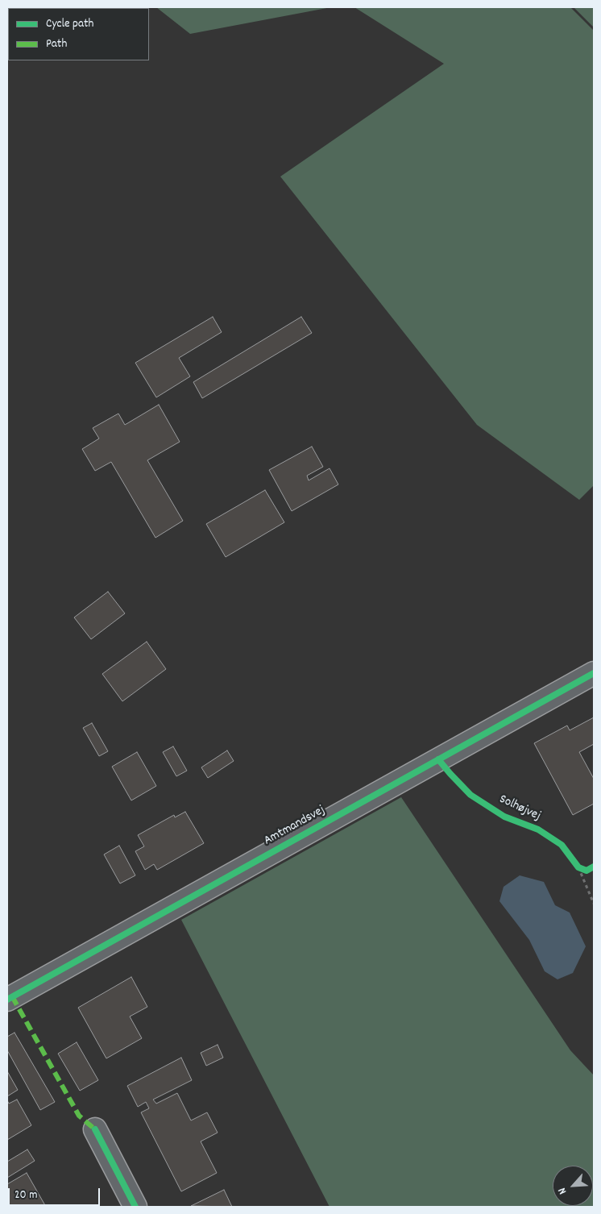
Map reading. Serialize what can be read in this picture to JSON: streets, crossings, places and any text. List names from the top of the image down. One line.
{"streets":{"street":["Amtmandsvej"],"cycle path":["Solhøjvej"]},"legend":["Cycle path","Path"],"scale_bar":"20 m","north":"bottom left"}
